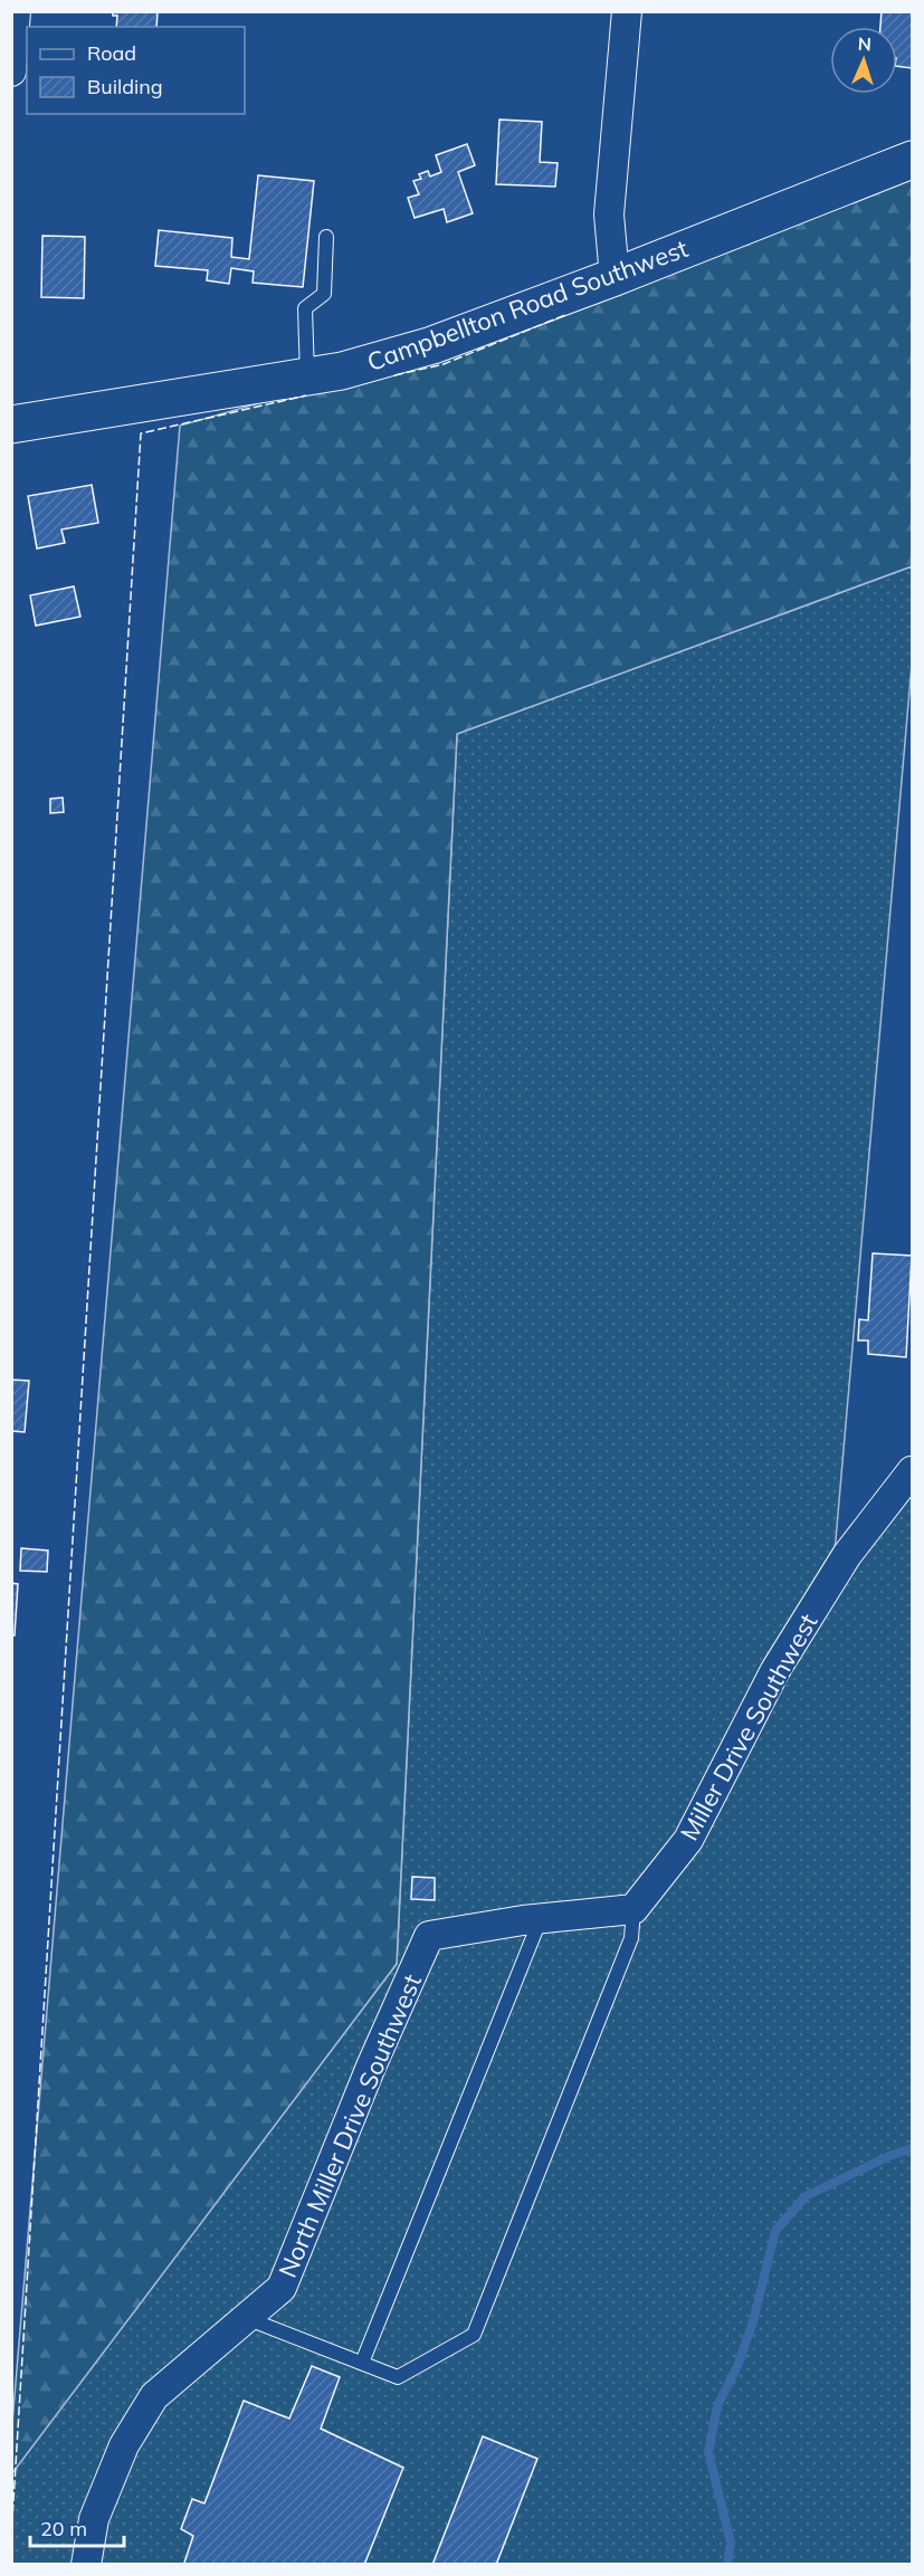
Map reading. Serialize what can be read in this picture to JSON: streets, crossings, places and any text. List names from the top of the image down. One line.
{"streets":{"main road":["Campbellton Road Southwest"],"street":["Miller Drive Southwest","North Miller Drive Southwest"]},"crossings":[["Miller Drive Southwest","North Miller Drive Southwest"]],"legend":["Road","Building"],"scale_bar":"20 m","north":"top"}
